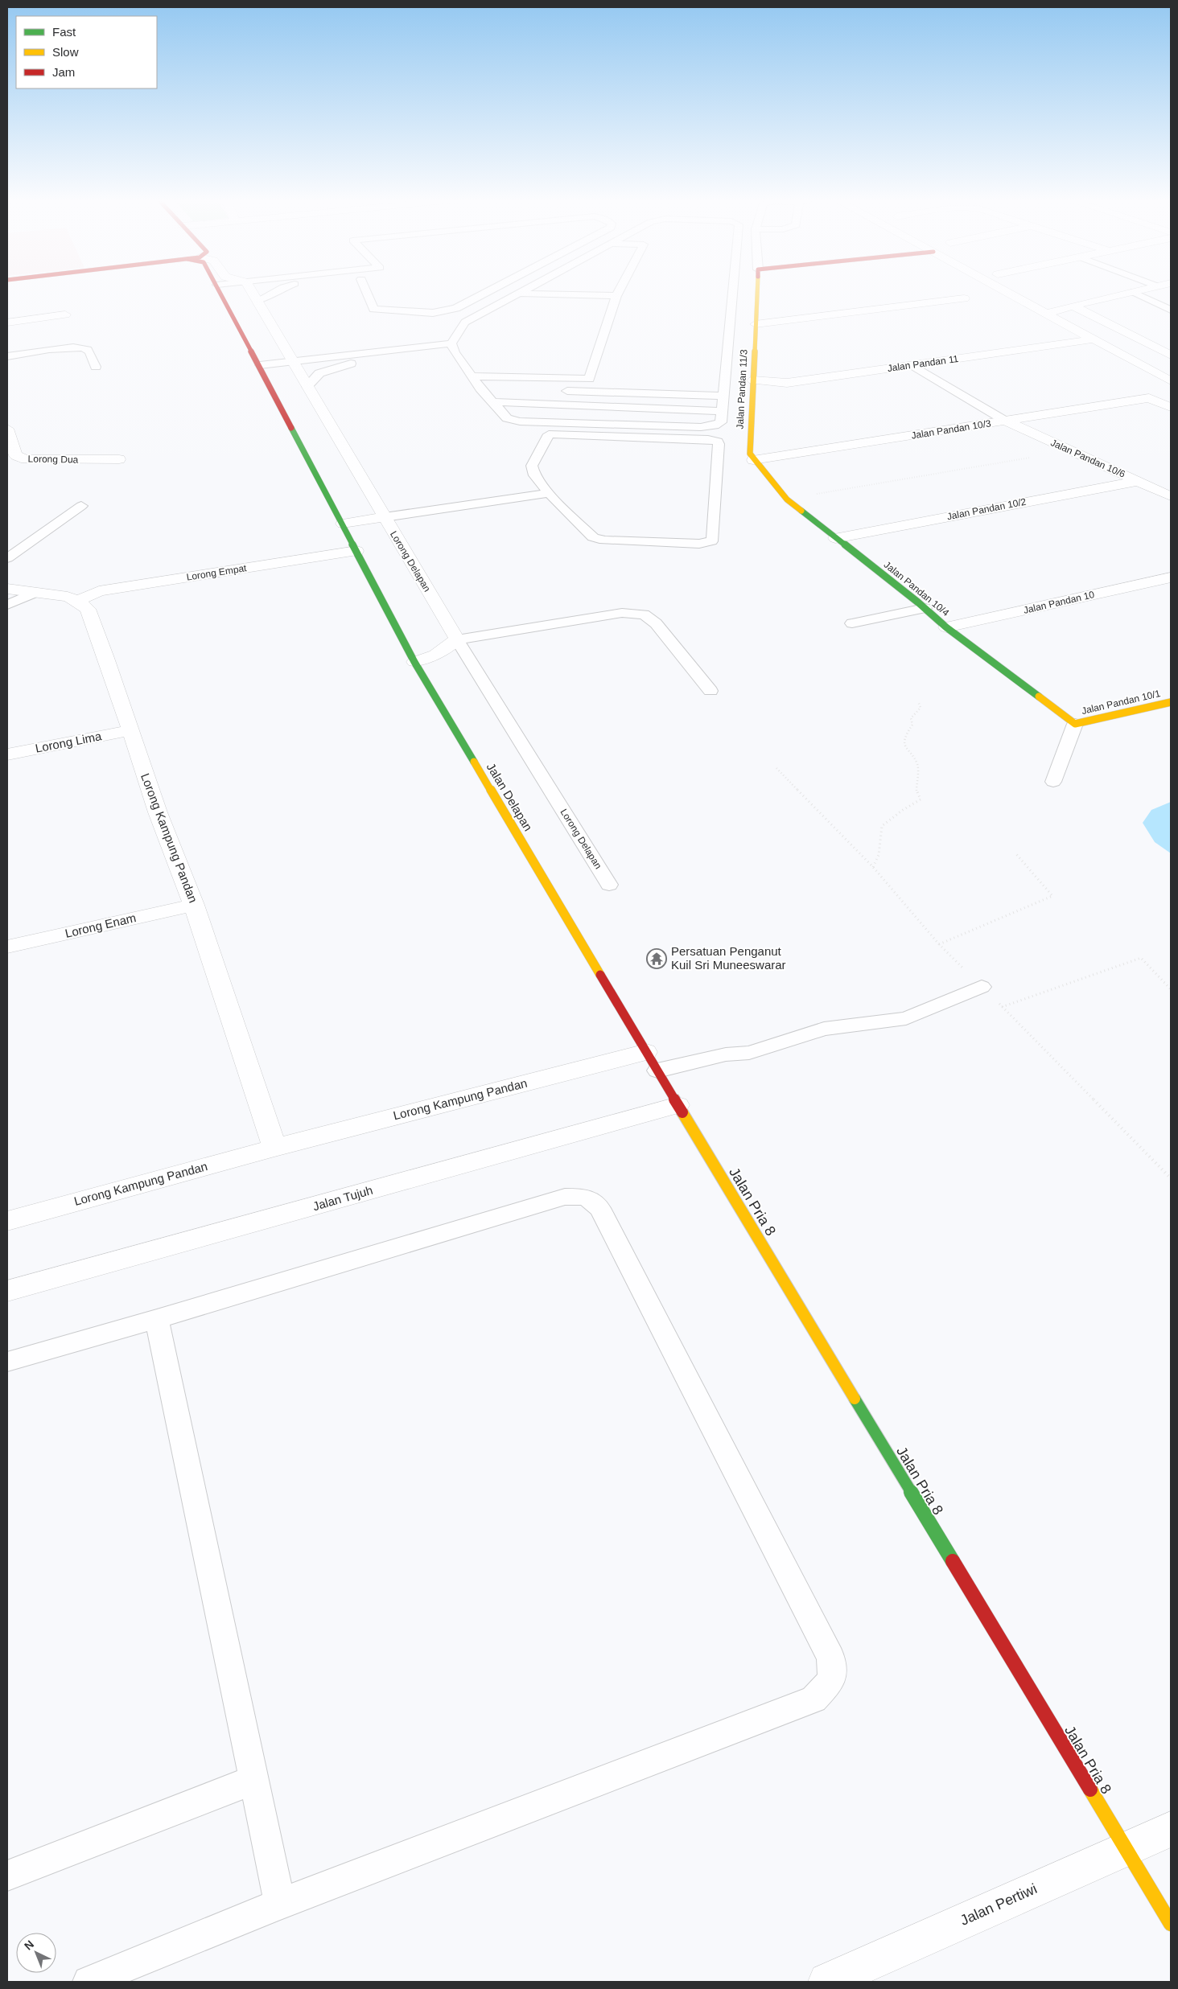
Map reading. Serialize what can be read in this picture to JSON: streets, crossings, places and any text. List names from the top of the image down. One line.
{"streets":{"street":["Jalan Pandan 11","Jalan Pandan 11/3","Jalan Pandan 10/3","Jalan Pandan 10/6","Lorong Dua","Jalan Pandan 10/2","Lorong Delapan","Lorong Empat","Jalan Pandan 10/4","Jalan Pandan 10","Jalan Pandan 10/1","Lorong Lima","Jalan Delapan","Lorong Kampung Pandan","Lorong Enam","Jalan Tujuh","Jalan Pria 8","Jalan Pertiwi"]},"crossings":[["Jalan Pandan 11","Jalan Pandan 11/3"],["Jalan Pandan 11/3","Jalan Pandan 10/3"],["Jalan Pandan 11/3","Jalan Pandan 10/4"],["Jalan Pandan 10/3","Jalan Pandan 10/6"],["Jalan Pandan 10/3","Jalan Pandan 10/4"],["Jalan Pandan 10/6","Jalan Pandan 10/2"],["Jalan Pandan 10/2","Jalan Pandan 10/4"],["Lorong Empat","Jalan Delapan"],["Lorong Empat","Lorong Kampung Pandan"],["Jalan Pandan 10/4","Jalan Pandan 10"],["Jalan Pandan 10/4","Jalan Pandan 10/1"],["Lorong Lima","Lorong Kampung Pandan"],["Jalan Delapan","Lorong Kampung Pandan"],["Jalan Delapan","Jalan Pria 8"],["Lorong Kampung Pandan","Lorong Enam"],["Lorong Kampung Pandan","Jalan Pria 8"],["Jalan Tujuh","Jalan Pria 8"],["Jalan Pria 8","Jalan Pertiwi"]],"places":{"temple":["Persatuan Penganut Kuil Sri Muneeswarar"]},"legend":["Fast","Slow","Jam"],"north":"top left"}
